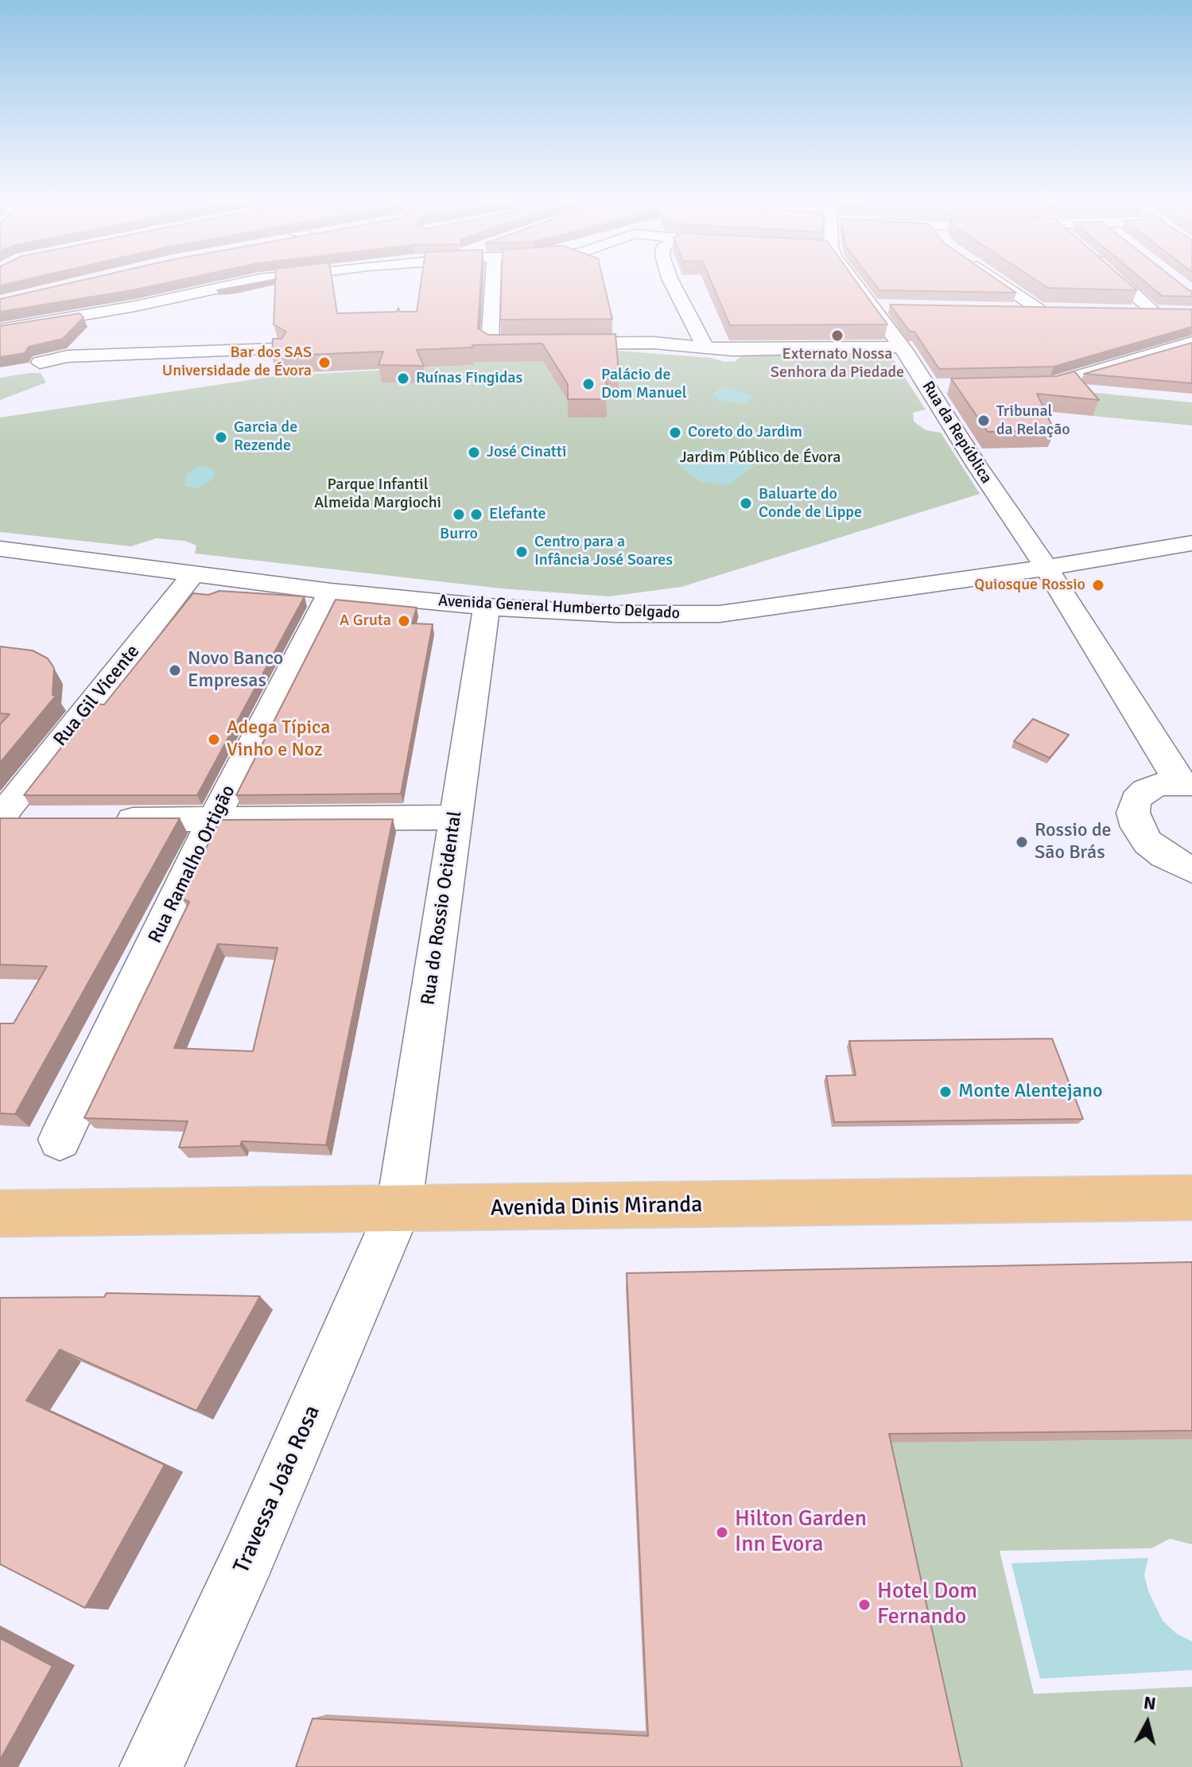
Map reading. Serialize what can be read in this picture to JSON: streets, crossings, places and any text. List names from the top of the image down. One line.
{"streets":{"main road":["Avenida Dinis Miranda"],"street":["Rua da República","Avenida General Humberto Delgado","Rua Gil Vicente","Rua Ramalho Ortigão","Rua do Rossio Ocidental","Travessa João Rosa"]},"crossings":[["Rua da República","Avenida General Humberto Delgado"],["Avenida General Humberto Delgado","Rua Gil Vicente"],["Avenida General Humberto Delgado","Rua Ramalho Ortigão"],["Avenida General Humberto Delgado","Rua do Rossio Ocidental"],["Rua do Rossio Ocidental","Avenida Dinis Miranda"],["Rua do Rossio Ocidental","Travessa João Rosa"],["Avenida Dinis Miranda","Travessa João Rosa"]],"parks":["Jardim Público de Évora","Parque Infantil Almeida Margiochi"],"places":["Externato Nossa Senhora da Piedade","Bar dos SAS Universidade de Évora","Ruínas Fingidas","Palácio de Dom Manuel","Tribunal da Relação","Coreto do Jardim","Garcia de Rezende","José Cinatti","Baluarte do Conde de Lippe","Burro","Elefante","Centro para a Infância José Soares","Quiosque Rossio","A Gruta","Novo Banco Empresas","Adega Típica Vinho e Noz","Rossio de São Brás","Monte Alentejano","Hilton Garden Inn Evora","Hotel Dom Fernando"],"north":"top"}
